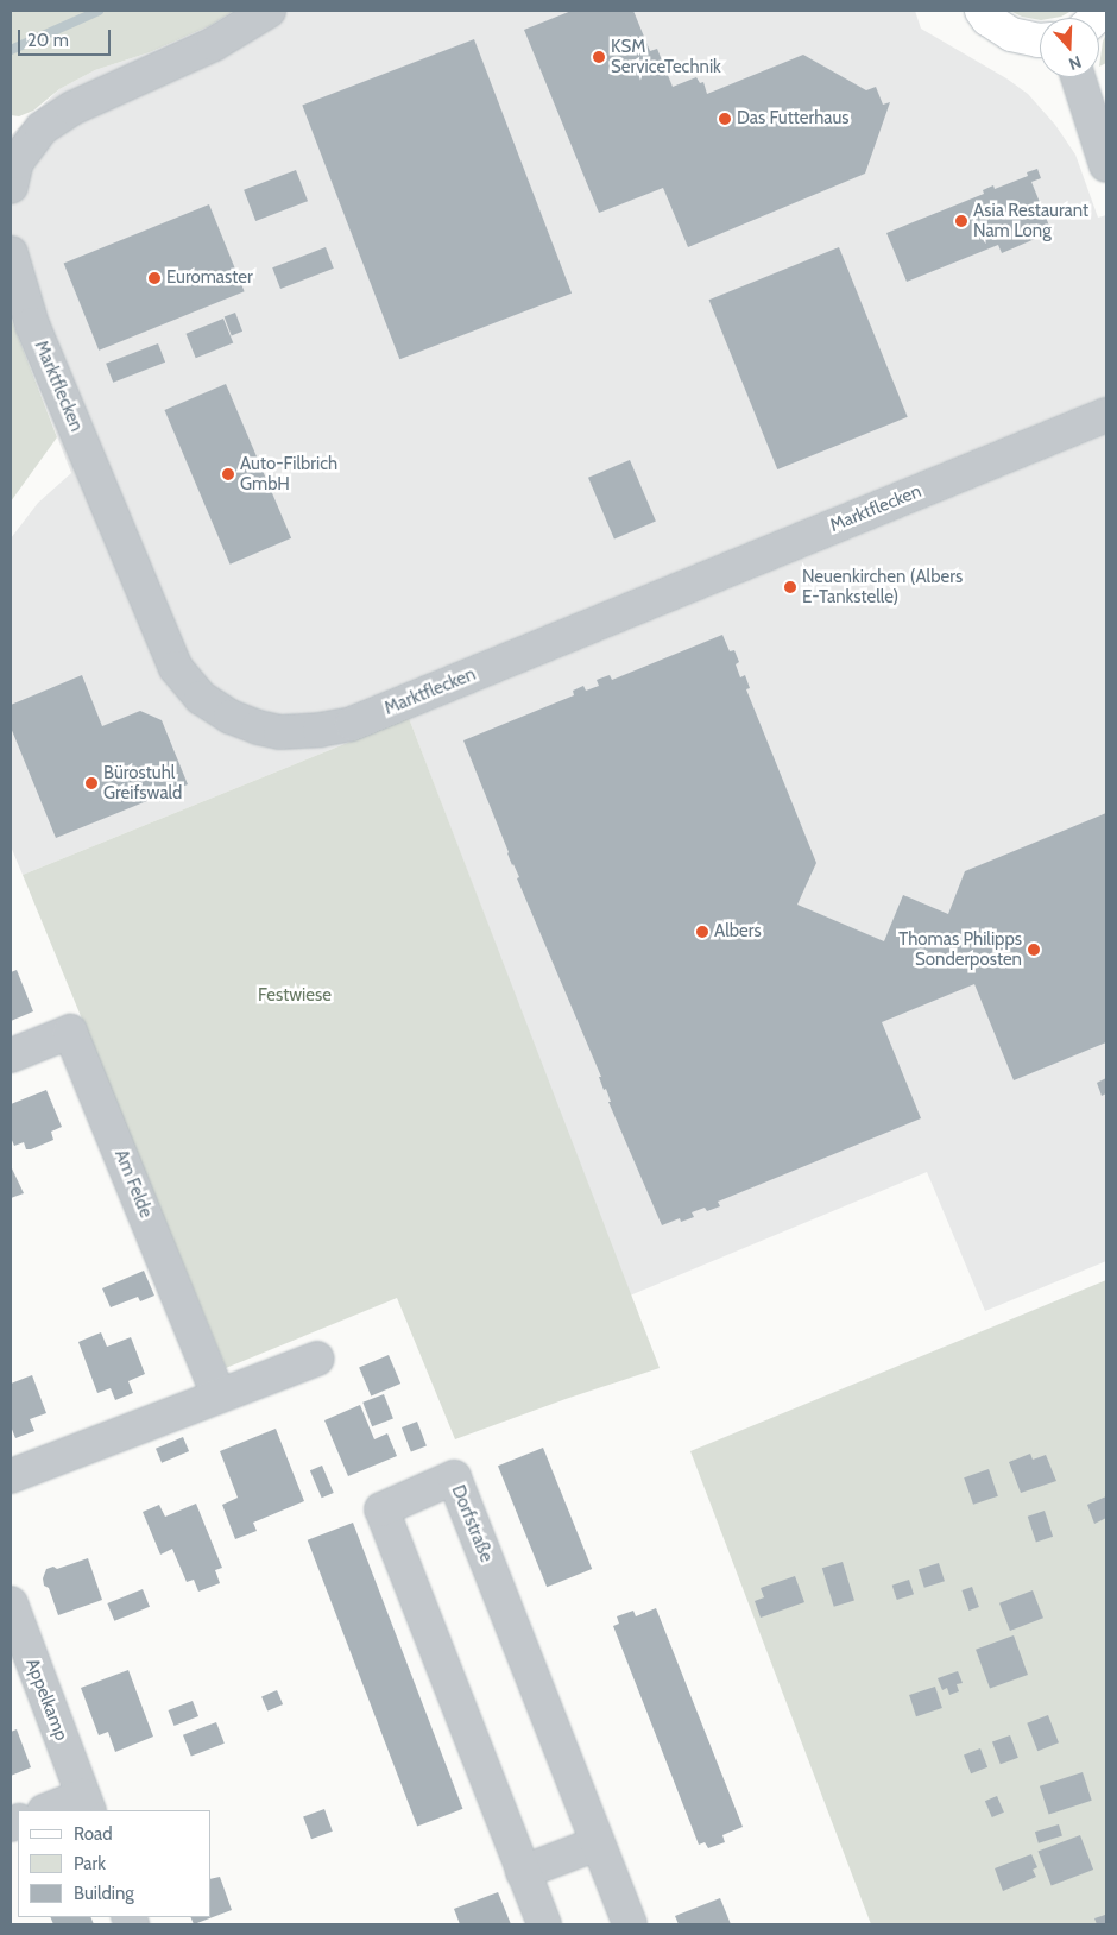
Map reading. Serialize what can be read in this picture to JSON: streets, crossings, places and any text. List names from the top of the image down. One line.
{"streets":{"street":["Marktflecken","Am Felde","Dorfstraße","Appelkamp"]},"parks":["Festwiese"],"places":["KSM ServiceTechnik","Das Futterhaus","Asia Restaurant Nam Long","Euromaster","Auto-Filbrich GmbH","Neuenkirchen (Albers E-Tankstelle)","Bürostuhl Greifswald","Albers","Thomas Philipps Sonderposten"],"legend":["Road","Park","Building"],"scale_bar":"20 m","north":"bottom"}
